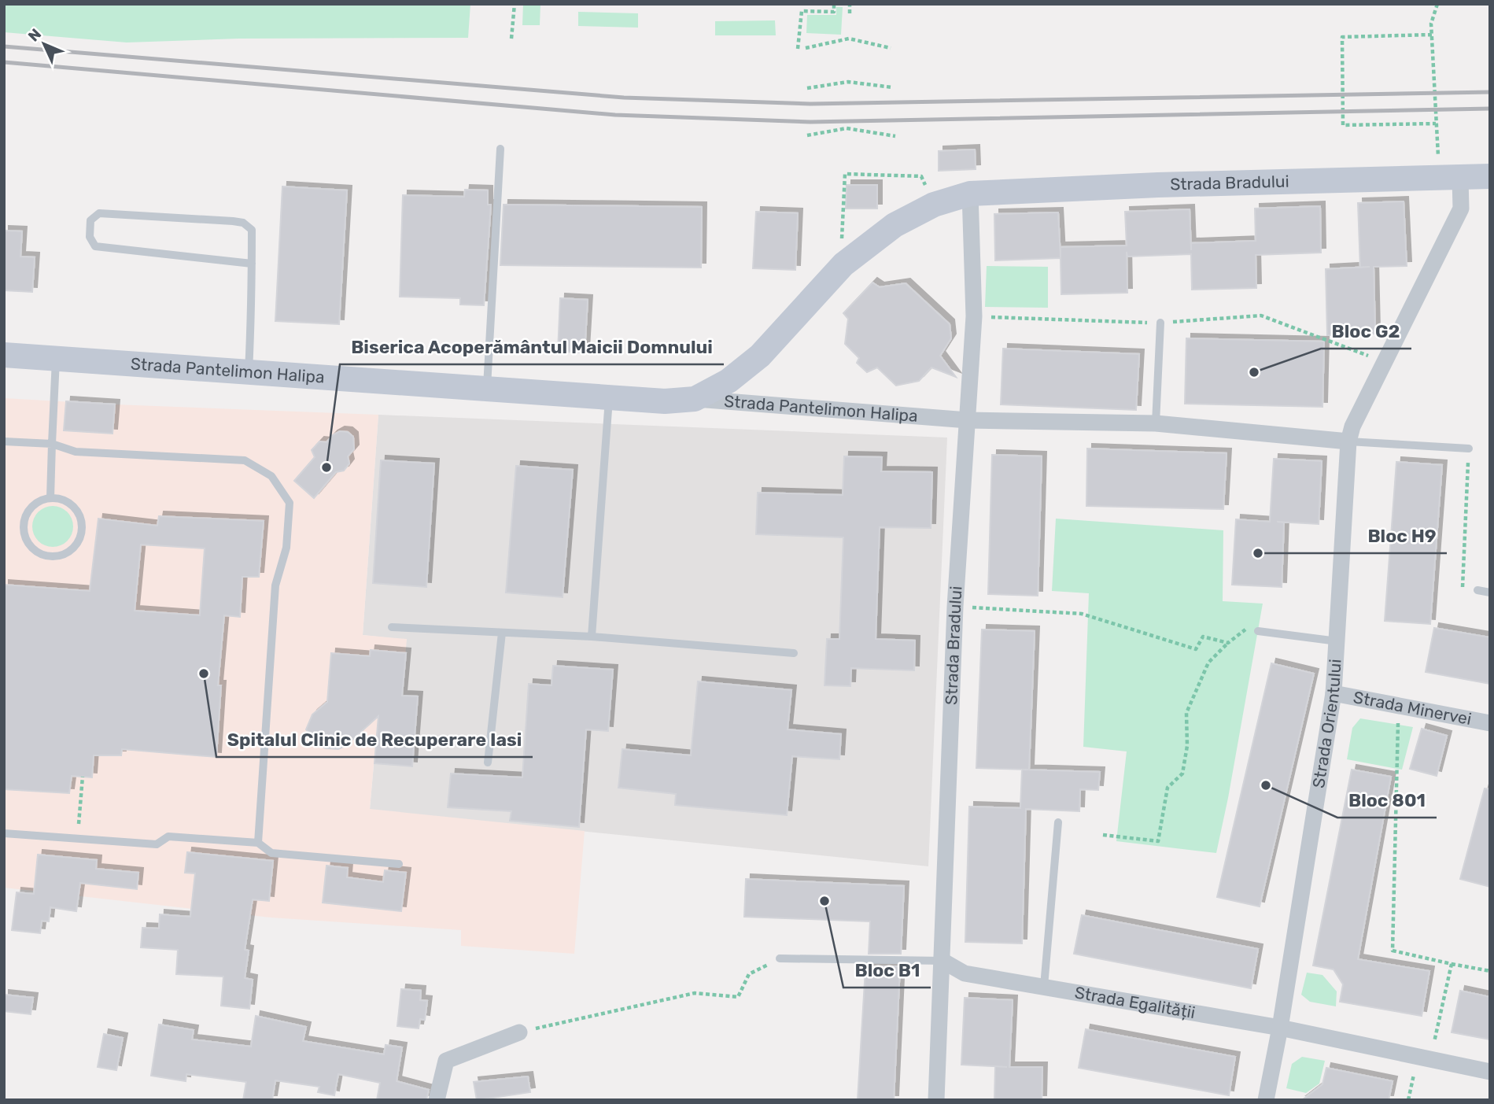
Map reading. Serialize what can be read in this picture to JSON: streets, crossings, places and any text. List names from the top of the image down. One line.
{"streets":{"street":["Strada Bradului","Strada Pantelimon Halipa","Strada Minervei","Strada Orientului","Strada Egalității"]},"crossings":[["Strada Bradului","Strada Pantelimon Halipa"],["Strada Bradului","Strada Egalității"],["Strada Pantelimon Halipa","Strada Orientului"],["Strada Minervei","Strada Orientului"],["Strada Orientului","Strada Egalității"]],"places":["Bloc G2","Biserica Acoperământul Maicii Domnului","Bloc H9","Spitalul Clinic de Recuperare Iasi","Bloc 801","Bloc B1"],"north":"top left"}
